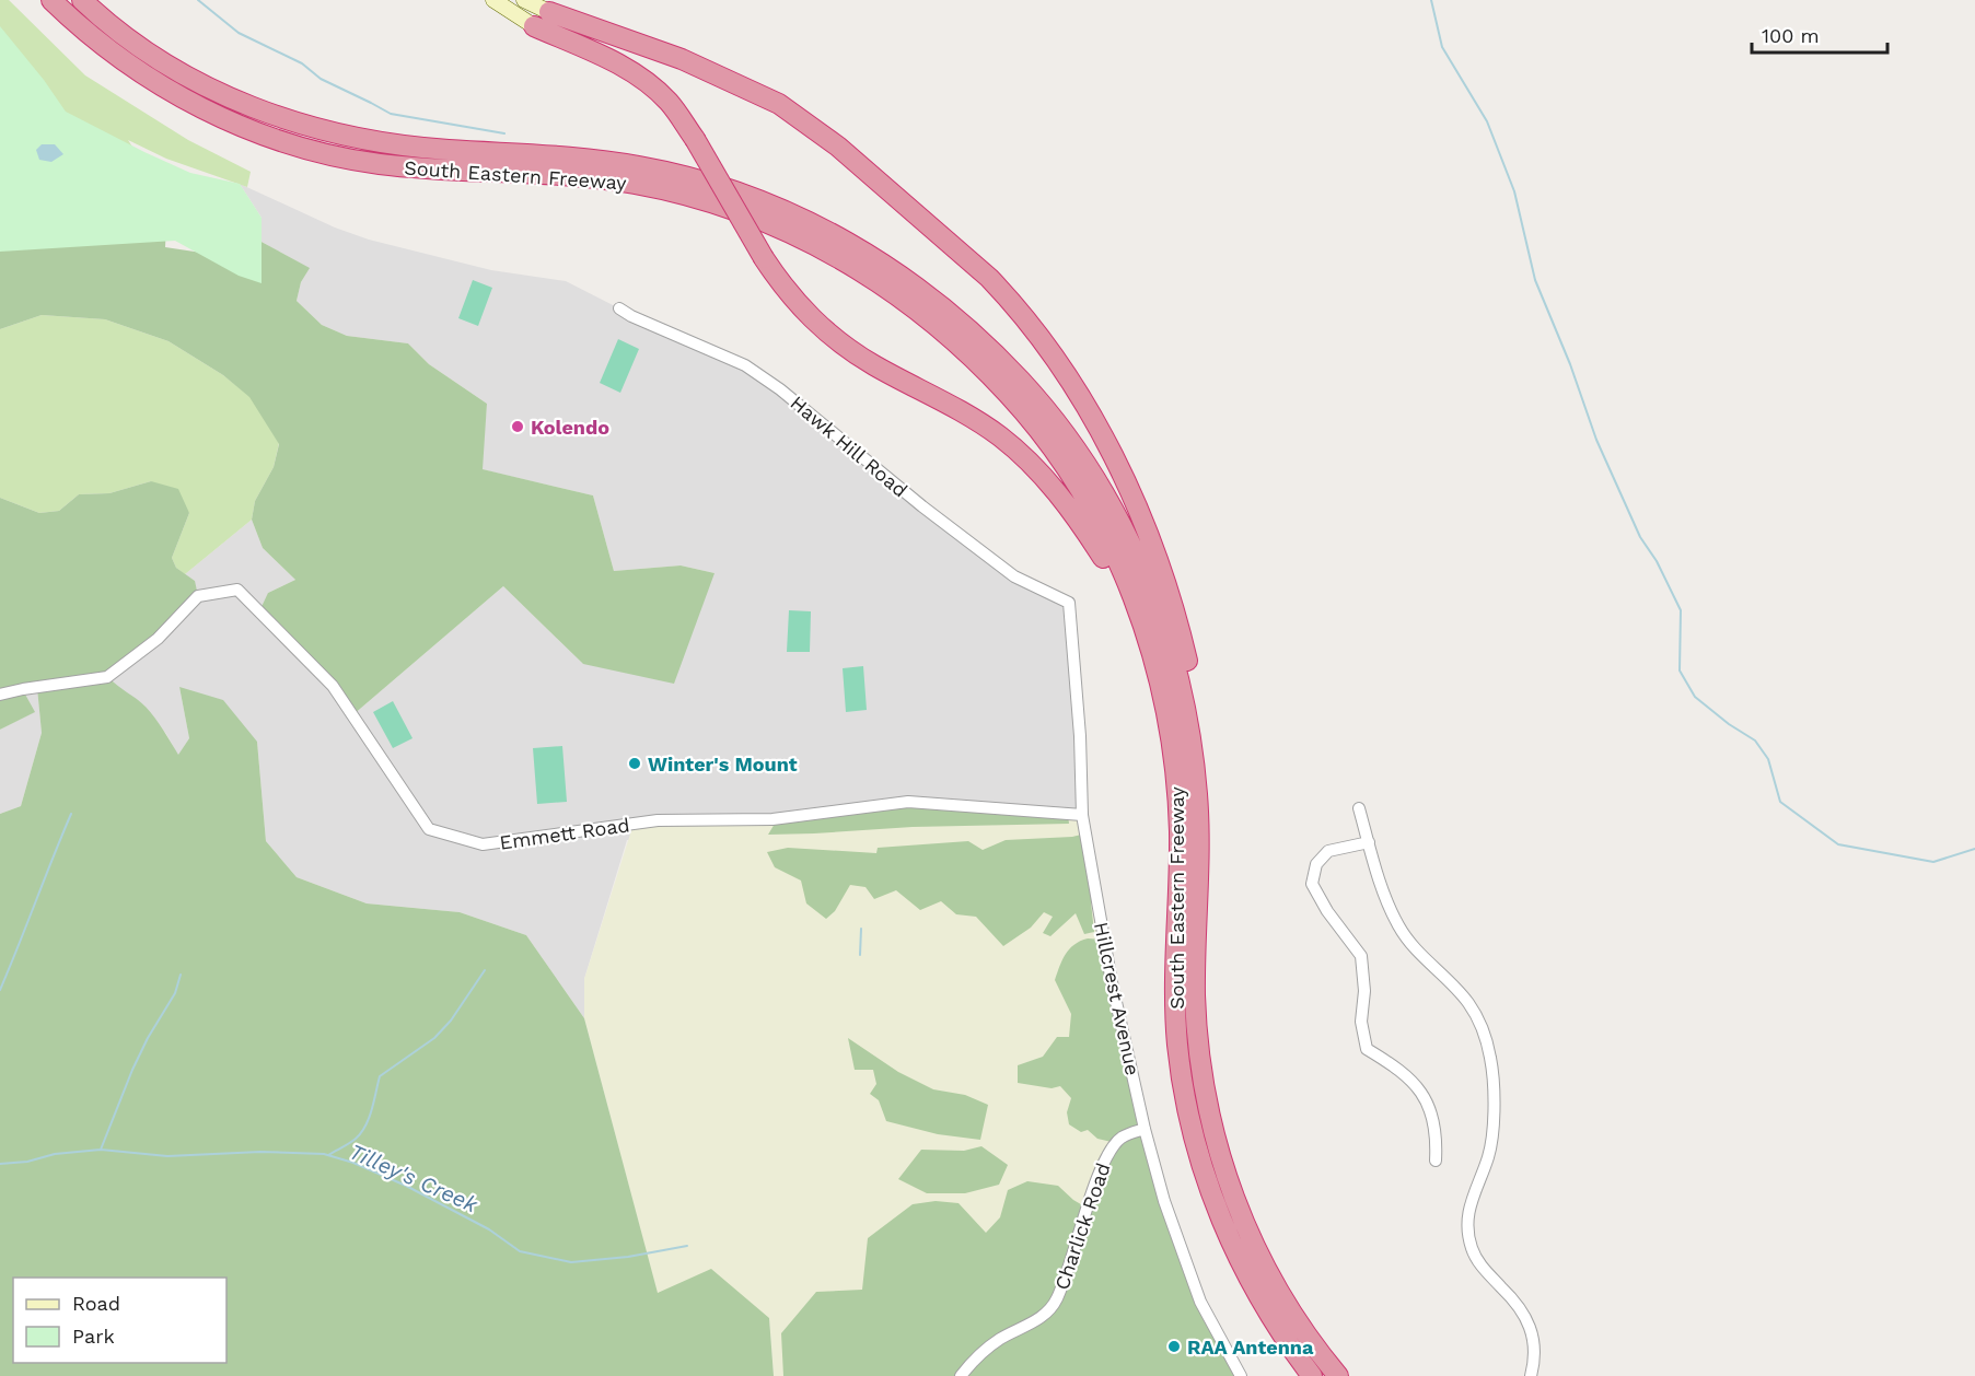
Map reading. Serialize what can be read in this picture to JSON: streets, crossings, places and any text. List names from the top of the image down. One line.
{"streets":{"highway":["South Eastern Freeway"],"street":["Hawk Hill Road","Emmett Road","Hillcrest Avenue","Charlick Road"]},"crossings":[["Hawk Hill Road","Hillcrest Avenue"],["Emmett Road","Hillcrest Avenue"],["Hillcrest Avenue","Charlick Road"]],"water":["Tilley's Creek"],"places":["Kolendo","Winter's Mount","RAA Antenna"],"legend":["Road","Park"],"scale_bar":"100 m"}
